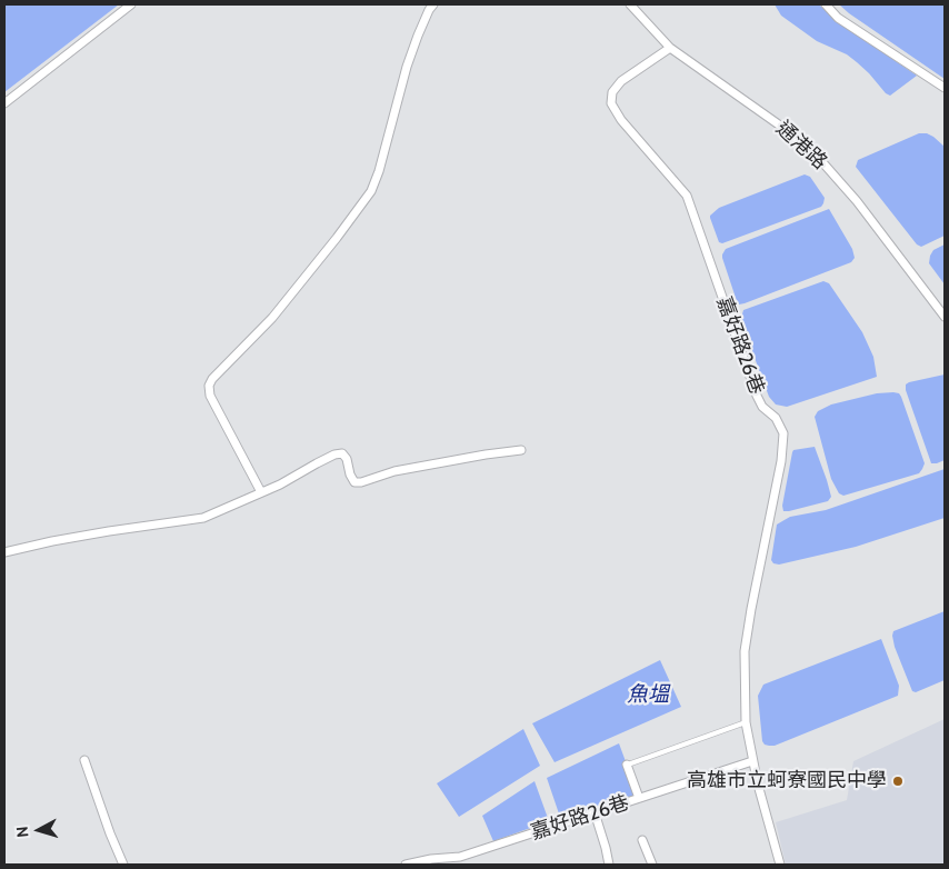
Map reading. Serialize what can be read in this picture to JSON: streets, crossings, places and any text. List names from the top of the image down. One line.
{"streets":{"street":["通港路","嘉好路26巷"]},"crossings":[["通港路","嘉好路26巷"]],"water":["魚塭"],"places":["高雄市立蚵寮國民中學"],"north":"left"}
